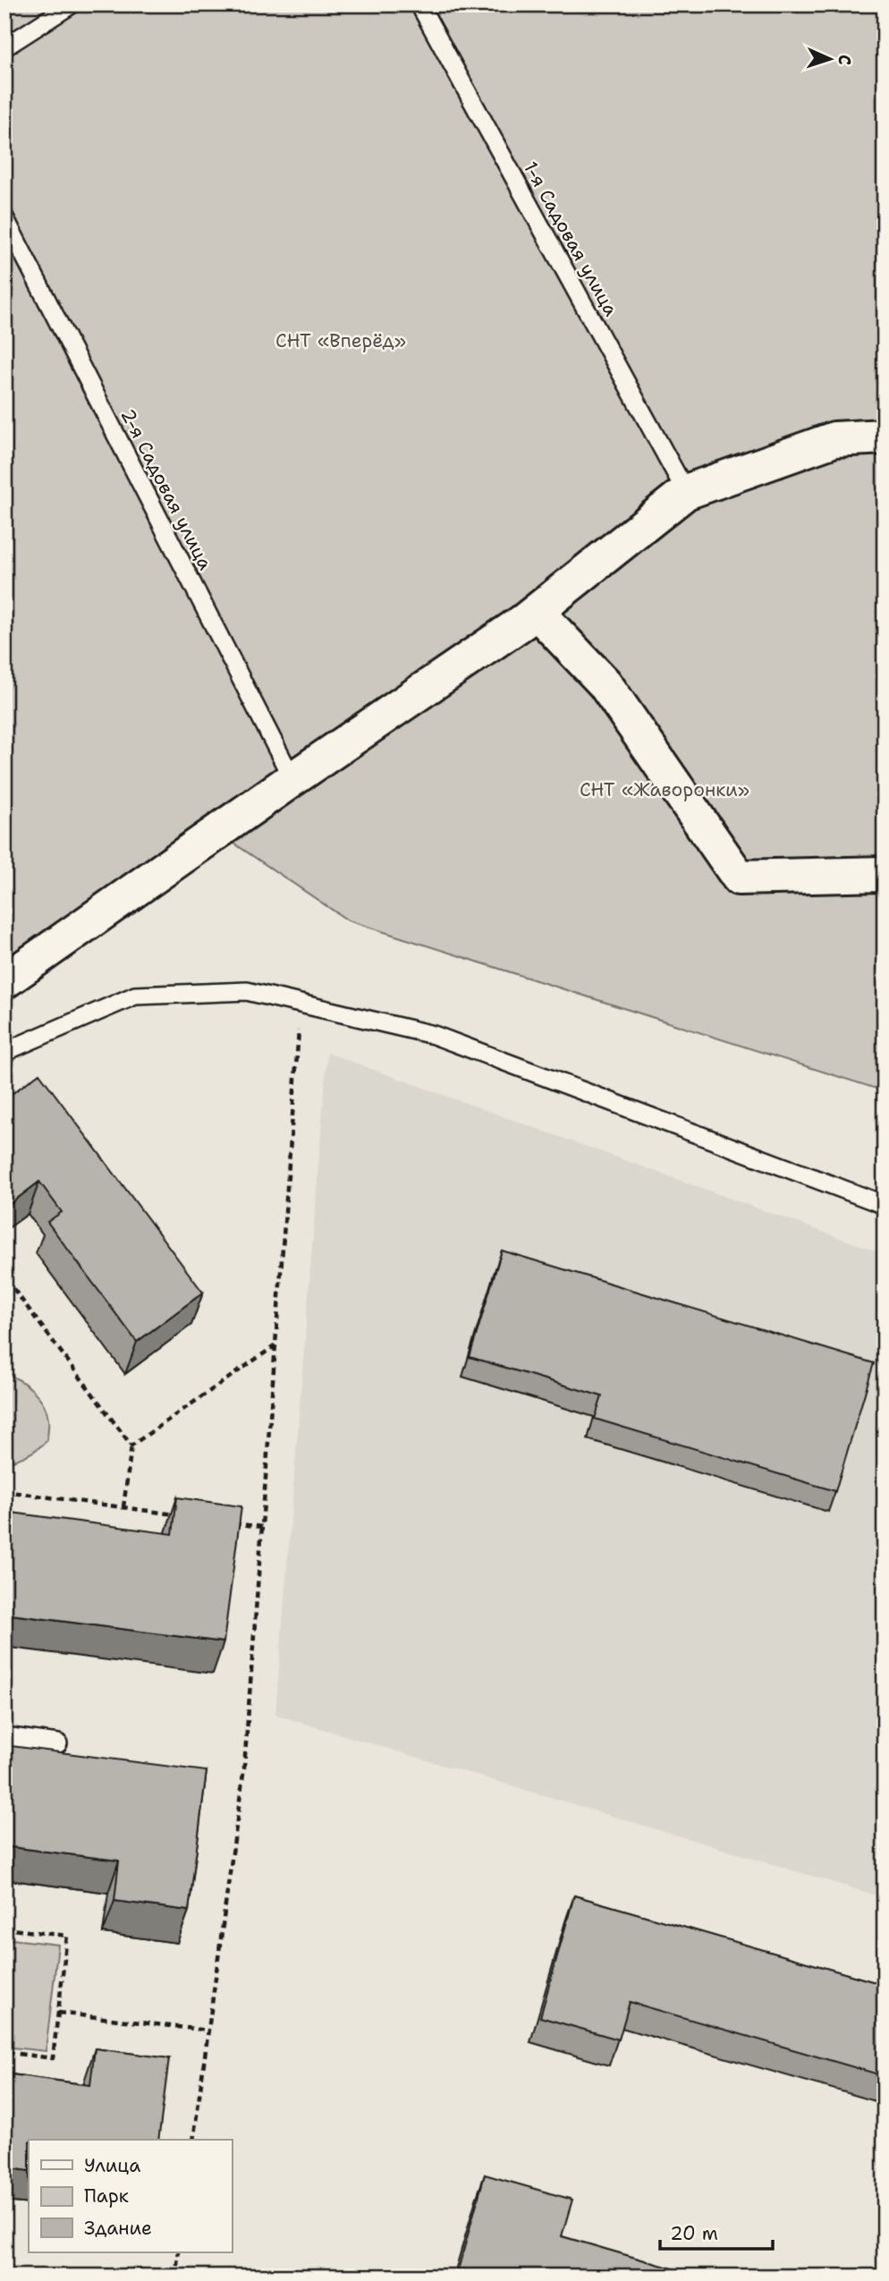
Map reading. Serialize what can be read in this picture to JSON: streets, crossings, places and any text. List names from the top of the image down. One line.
{"streets":{"lane":["1-я Садовая улица","2-я Садовая улица"]},"parks":["СНТ «Вперёд»","СНТ «Жаворонки»"],"legend":["Улица","Парк","Здание"],"scale_bar":"20 m","north":"right"}
